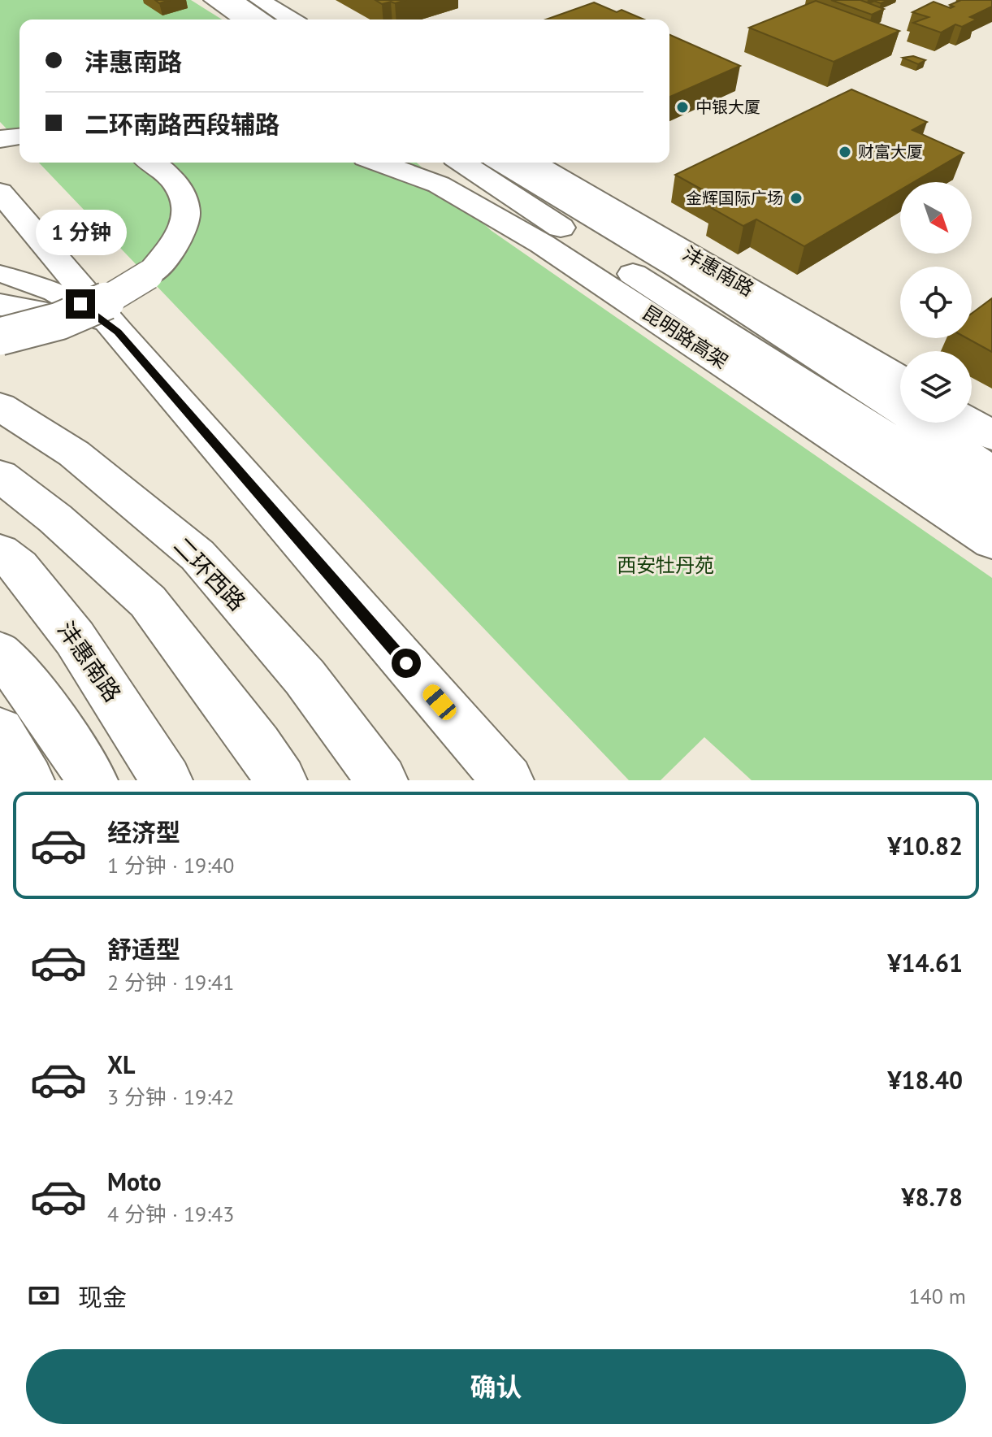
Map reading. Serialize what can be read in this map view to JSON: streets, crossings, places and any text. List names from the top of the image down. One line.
{"streets":{"main road":["沣惠南路","昆明路高架","二环西路"]},"parks":["西安牡丹苑"],"places":["中银大厦","财富大厦","金辉国际广场"],"north":"bottom right","page":{"banner":["沣惠南路","二环南路西段辅路"],"bubble":"1 分钟","list":[{"name":"经济型","note":"1 分钟 · 19:40","value":"¥10.82"},{"name":"舒适型","note":"2 分钟 · 19:41","value":"¥14.61"},{"name":"XL","note":"3 分钟 · 19:42","value":"¥18.40"},{"name":"Moto","note":"4 分钟 · 19:43","value":"¥8.78"}],"pay":["现金","140 m"],"buttons":"确认"}}
